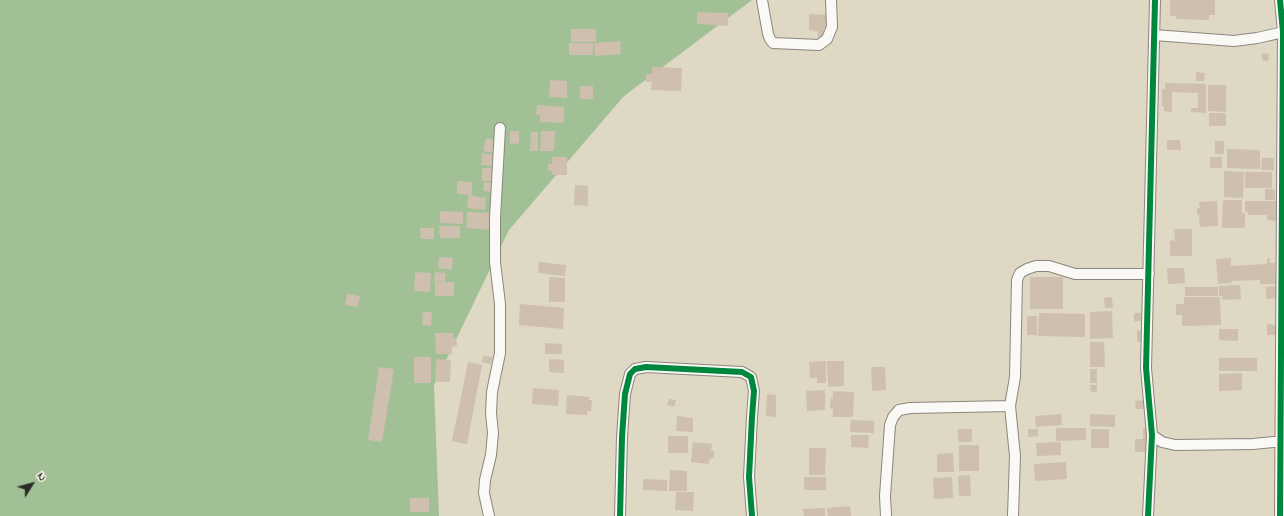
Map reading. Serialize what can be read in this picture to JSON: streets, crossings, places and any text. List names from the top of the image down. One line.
{"north":"top right"}
